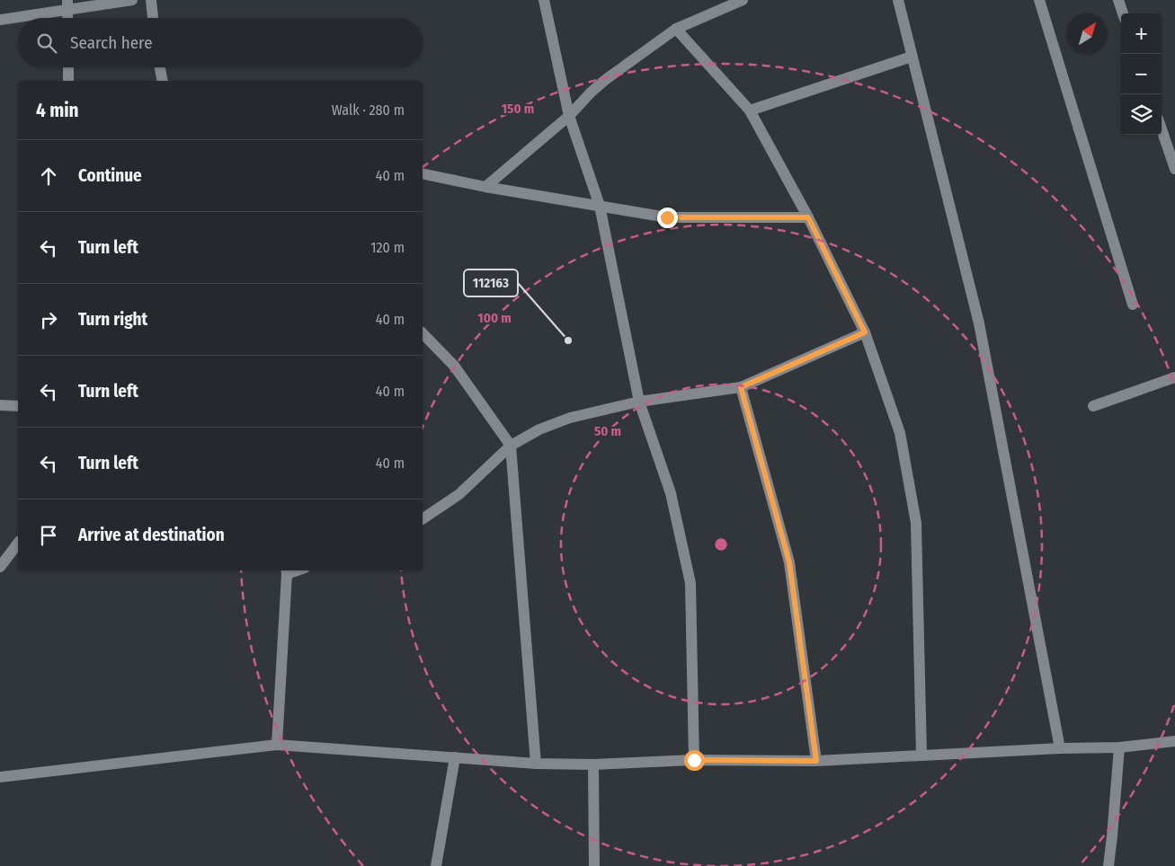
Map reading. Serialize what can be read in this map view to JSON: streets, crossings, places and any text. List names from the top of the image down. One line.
{"places":["112163"],"north":"top right","page":{"map_buttons":["+","−"],"search":"Search here","heading":["4 min","Walk · 280 m"],"list":[["Continue","40 m"],["Turn left","120 m"],["Turn right","40 m"],["Turn left","40 m"],["Turn left","40 m"],"Arrive at destination"]},"rings":["150 m","100 m","50 m"]}
